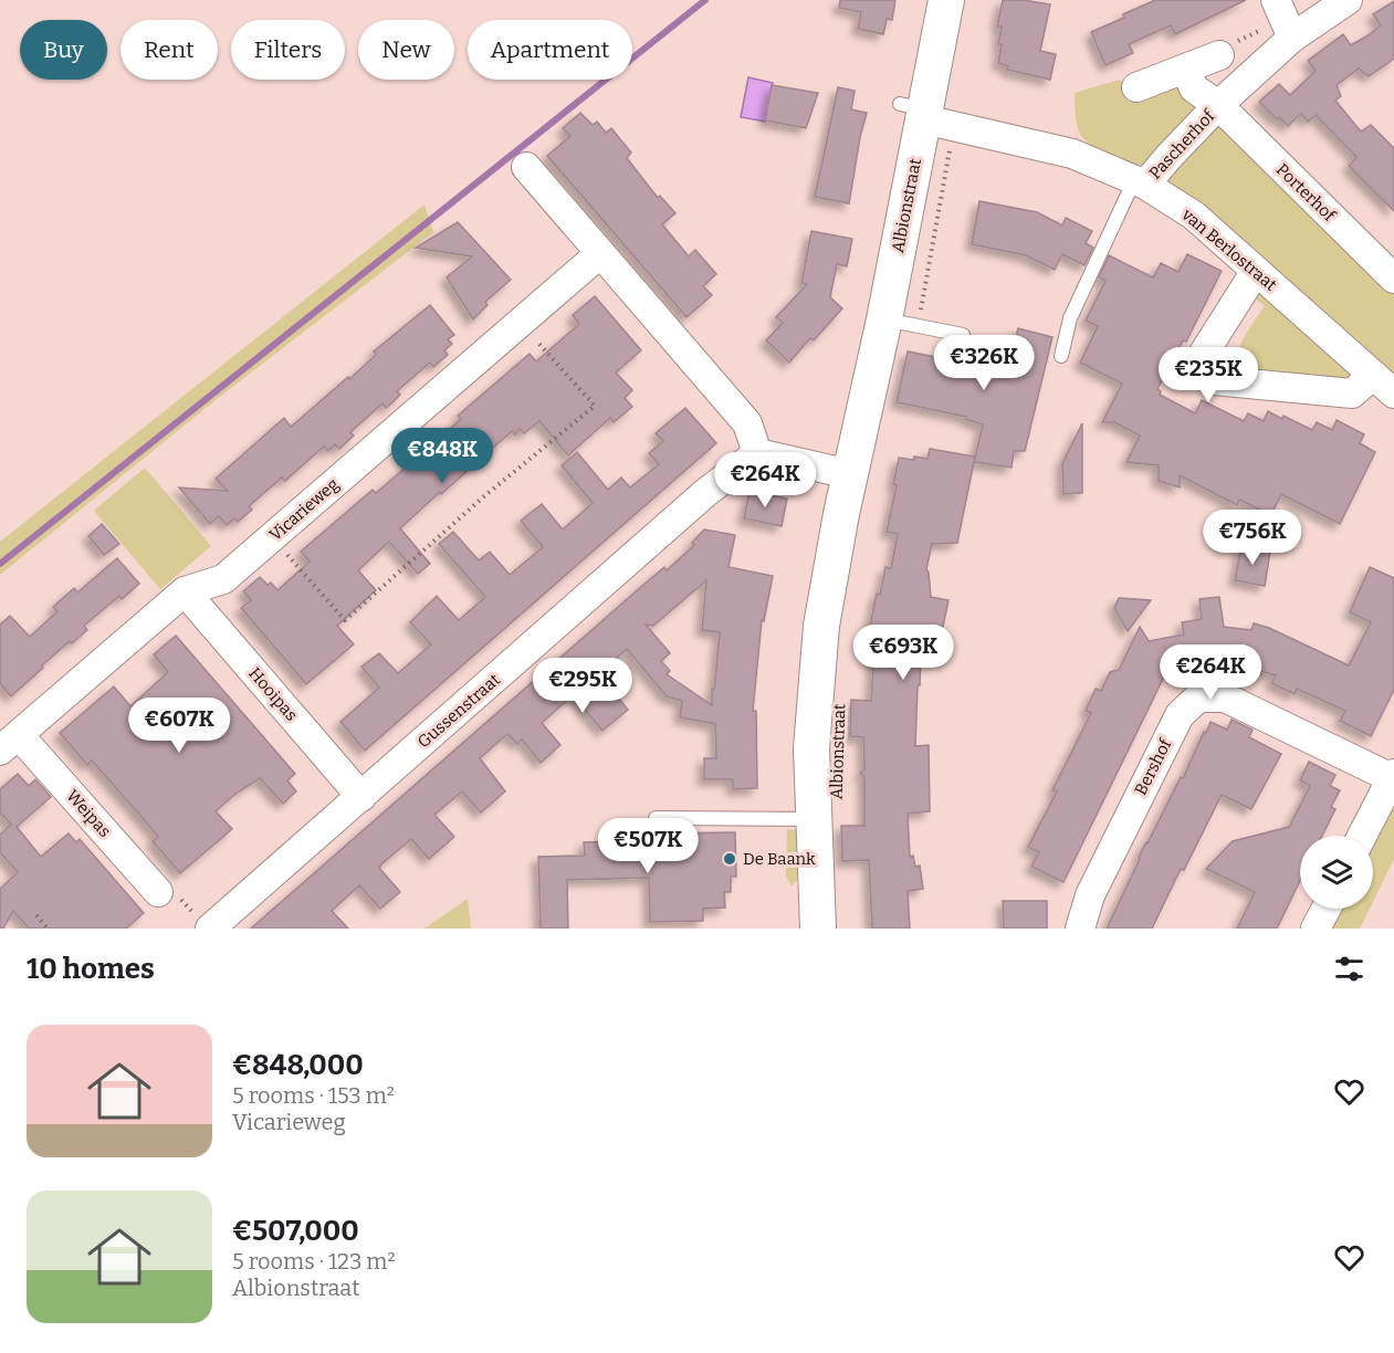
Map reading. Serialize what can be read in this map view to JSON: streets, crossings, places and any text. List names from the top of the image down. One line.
{"streets":{"street":["Pascherhof","Porterhof","Albionstraat","van Berlostraat","Vicarieweg","Hooipas","Gussenstraat","Bershof","Weipas"]},"crossings":[["Pascherhof","Porterhof"],["Pascherhof","van Berlostraat"],["Albionstraat","van Berlostraat"],["Vicarieweg","Hooipas"],["Vicarieweg","Weipas"],["Hooipas","Gussenstraat"]],"places":["De Baank"],"page":{"chip":["Buy","Rent","Filters","New","Apartment"],"price":["€326K","€235K","€848K","€264K","€756K","€693K","€264K","€295K","€607K","€507K"],"heading":"10 homes","list":[{"name":"€848,000","note":"5 rooms · 153 m² · Vicarieweg"},{"name":"€507,000","note":"5 rooms · 123 m² · Albionstraat"}]}}
